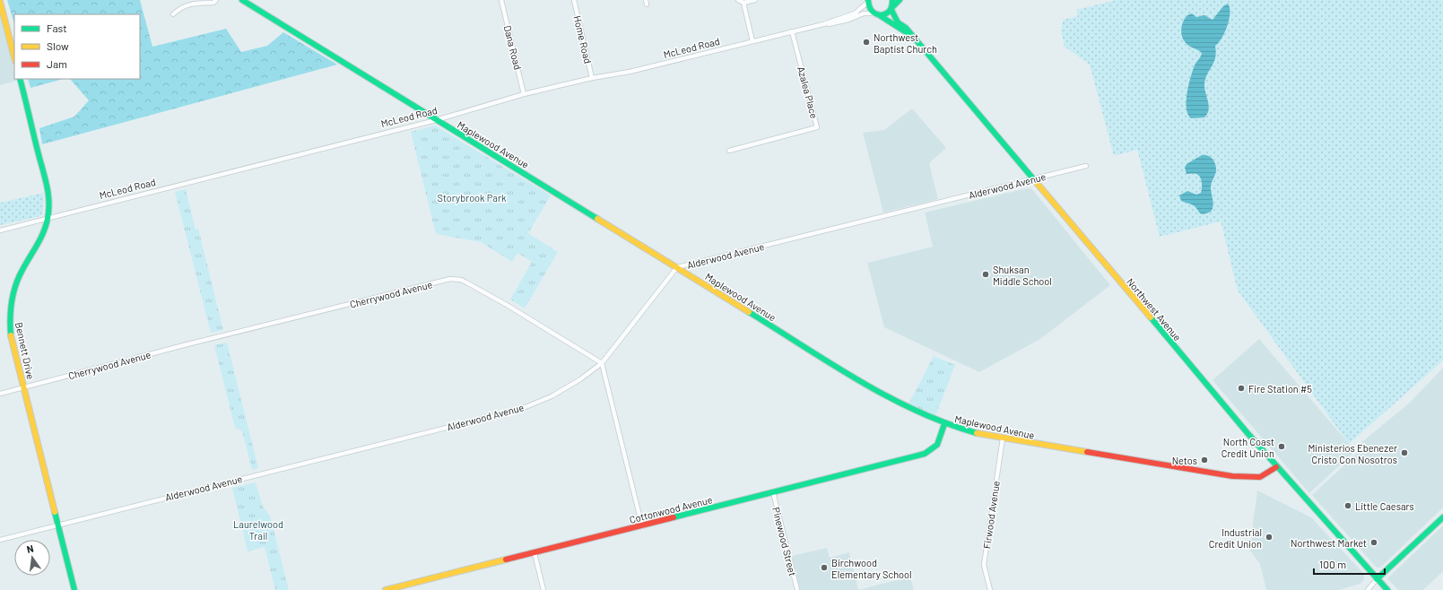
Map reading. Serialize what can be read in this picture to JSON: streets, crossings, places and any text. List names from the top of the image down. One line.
{"streets":{"street":["Home Road","Dana Road","McLeod Road","Azalea Place","Maplewood Avenue","Alderwood Avenue","Cherrywood Avenue","Northwest Avenue","Bennett Drive","Cottonwood Avenue","Firwood Avenue","Pinewood Street"]},"crossings":[["Home Road","McLeod Road"],["Dana Road","McLeod Road"],["McLeod Road","Azalea Place"],["McLeod Road","Maplewood Avenue"],["McLeod Road","Northwest Avenue"],["McLeod Road","Bennett Drive"],["Maplewood Avenue","Alderwood Avenue"],["Maplewood Avenue","Northwest Avenue"],["Maplewood Avenue","Cottonwood Avenue"],["Maplewood Avenue","Firwood Avenue"],["Alderwood Avenue","Cherrywood Avenue"],["Alderwood Avenue","Northwest Avenue"],["Alderwood Avenue","Bennett Drive"],["Cherrywood Avenue","Bennett Drive"],["Cottonwood Avenue","Pinewood Street"]],"parks":["Storybrook Park","Laurelwood Trail"],"places":["Northwest Baptist Church","Shuksan Middle School","Fire Station #5","North Coast Credit Union","Ministerios Ebenezer Cristo Con Nosotros","Netos","Little Caesars","Industrial Credit Union","Northwest Market","Birchwood Elementary School"],"legend":["Fast","Slow","Jam"],"scale_bar":"100 m","north":"top"}
